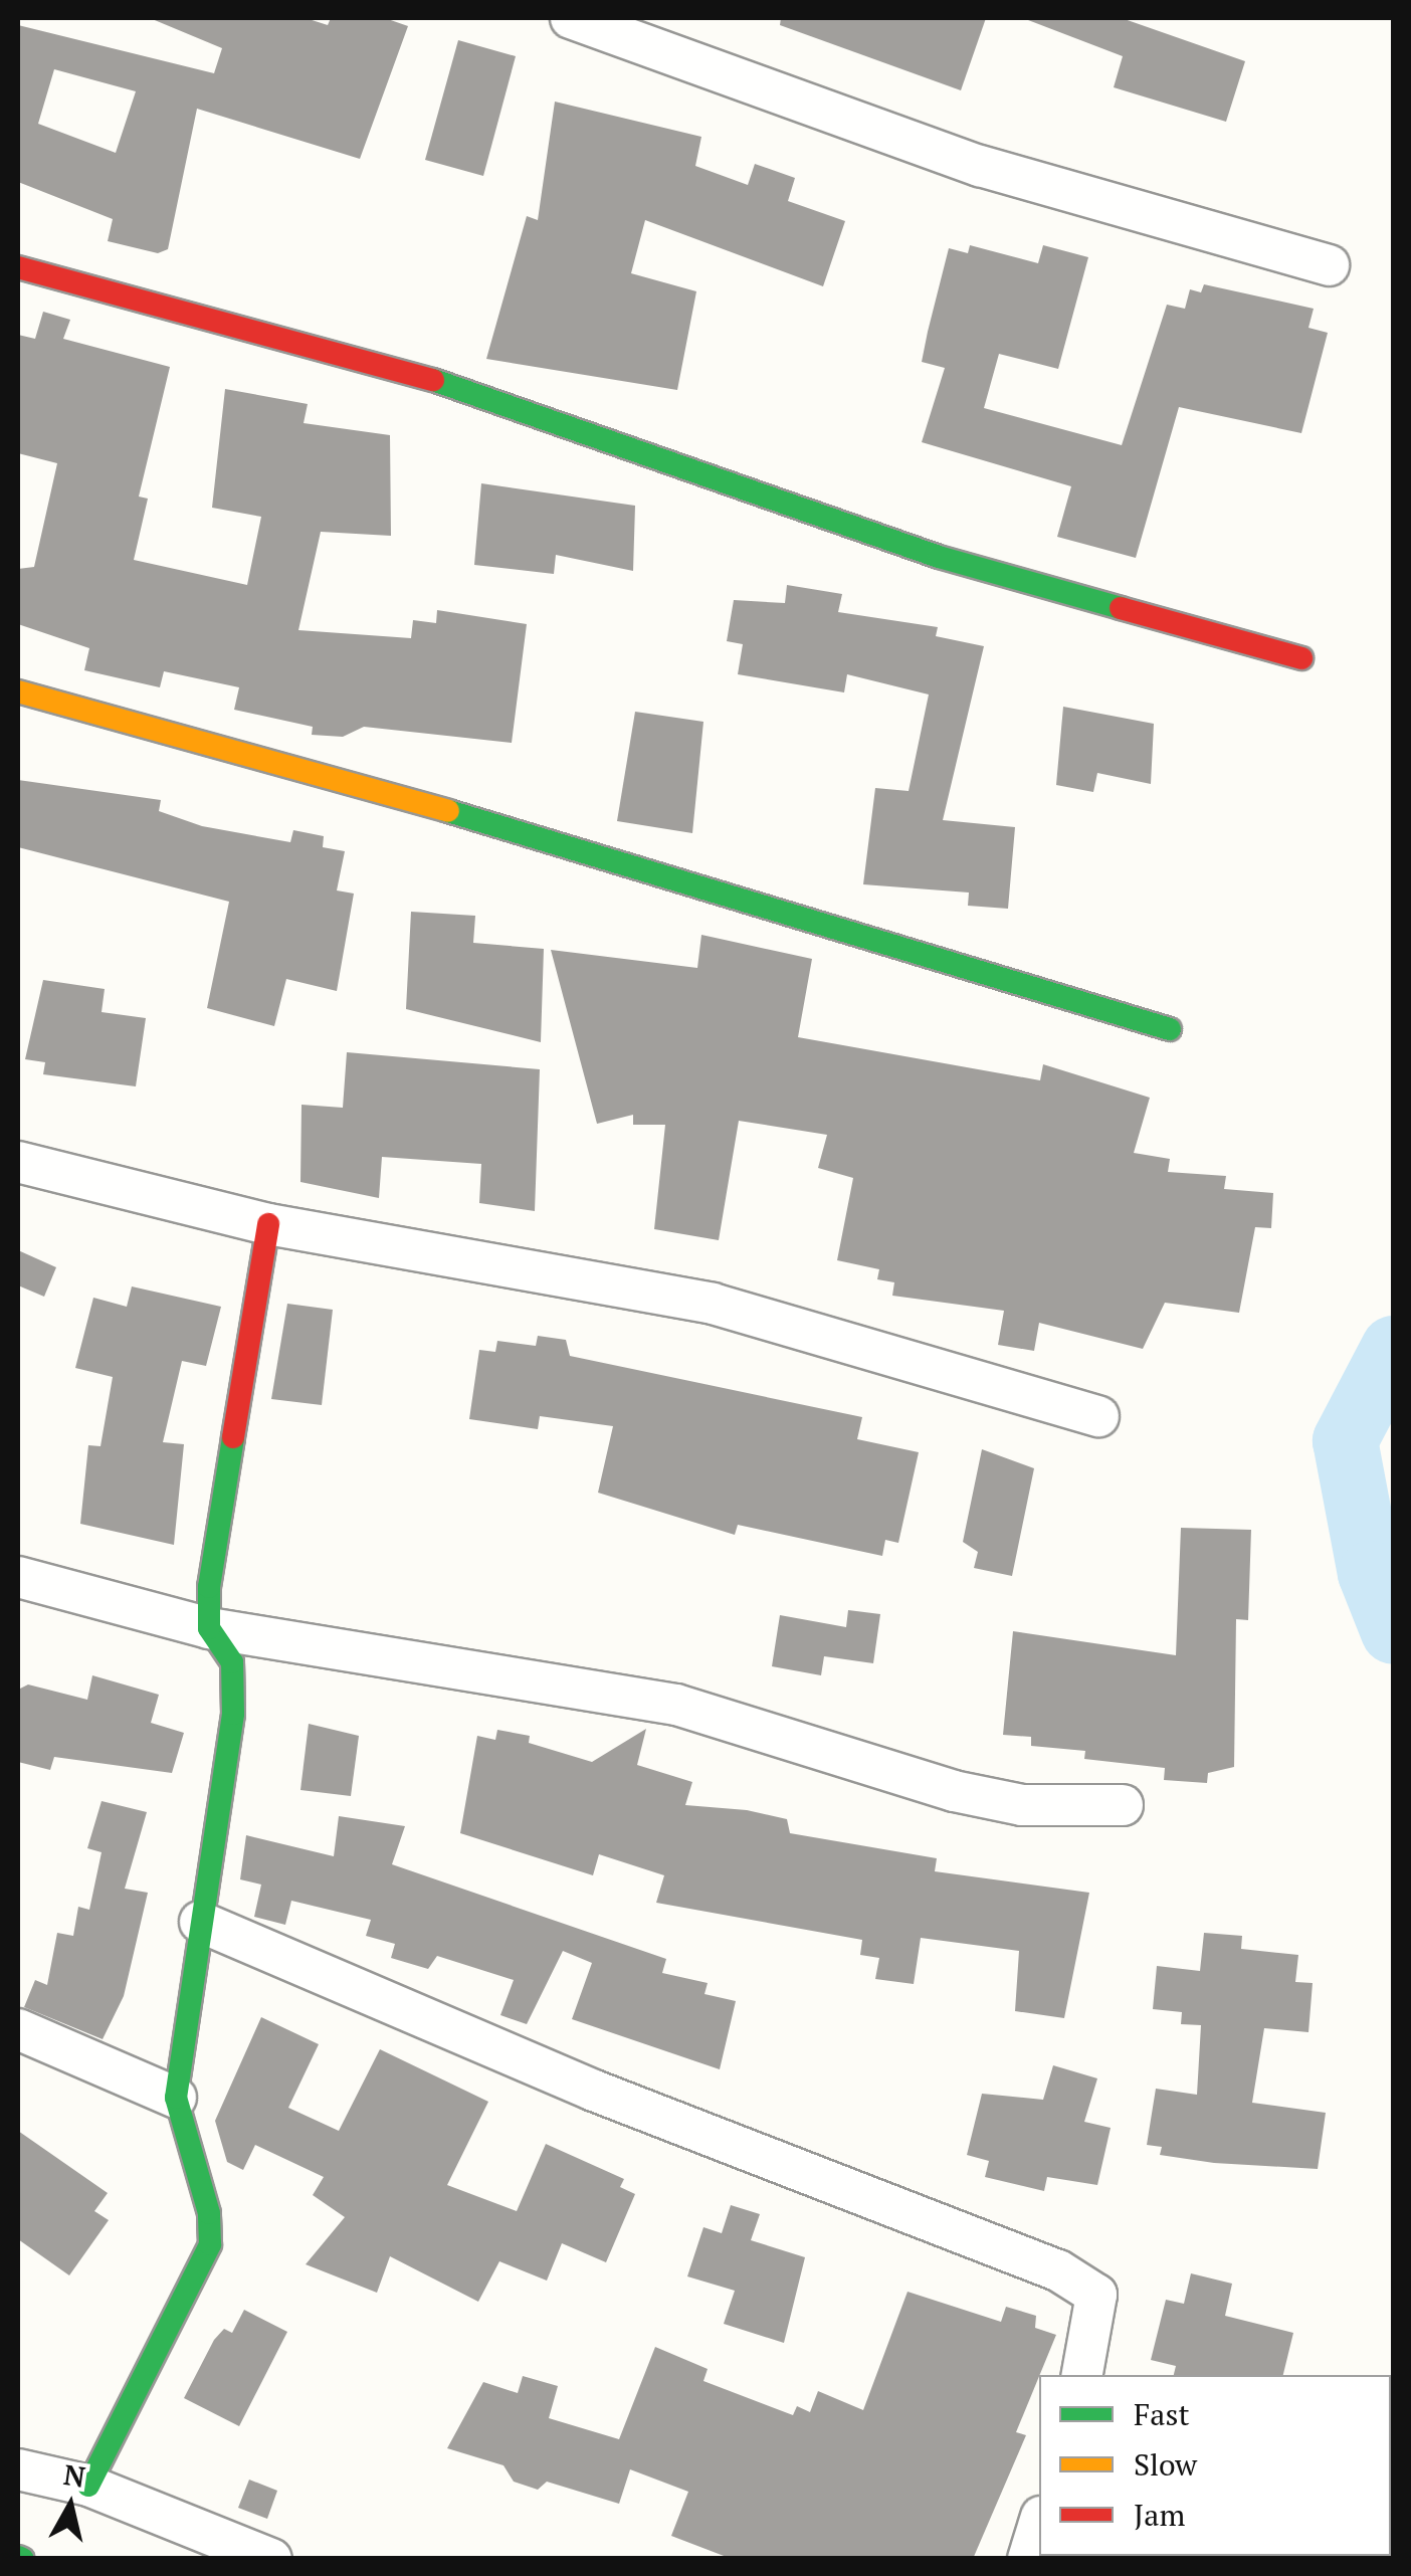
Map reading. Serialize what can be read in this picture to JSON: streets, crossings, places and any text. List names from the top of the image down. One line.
{"legend":["Fast","Slow","Jam"],"north":"top"}
